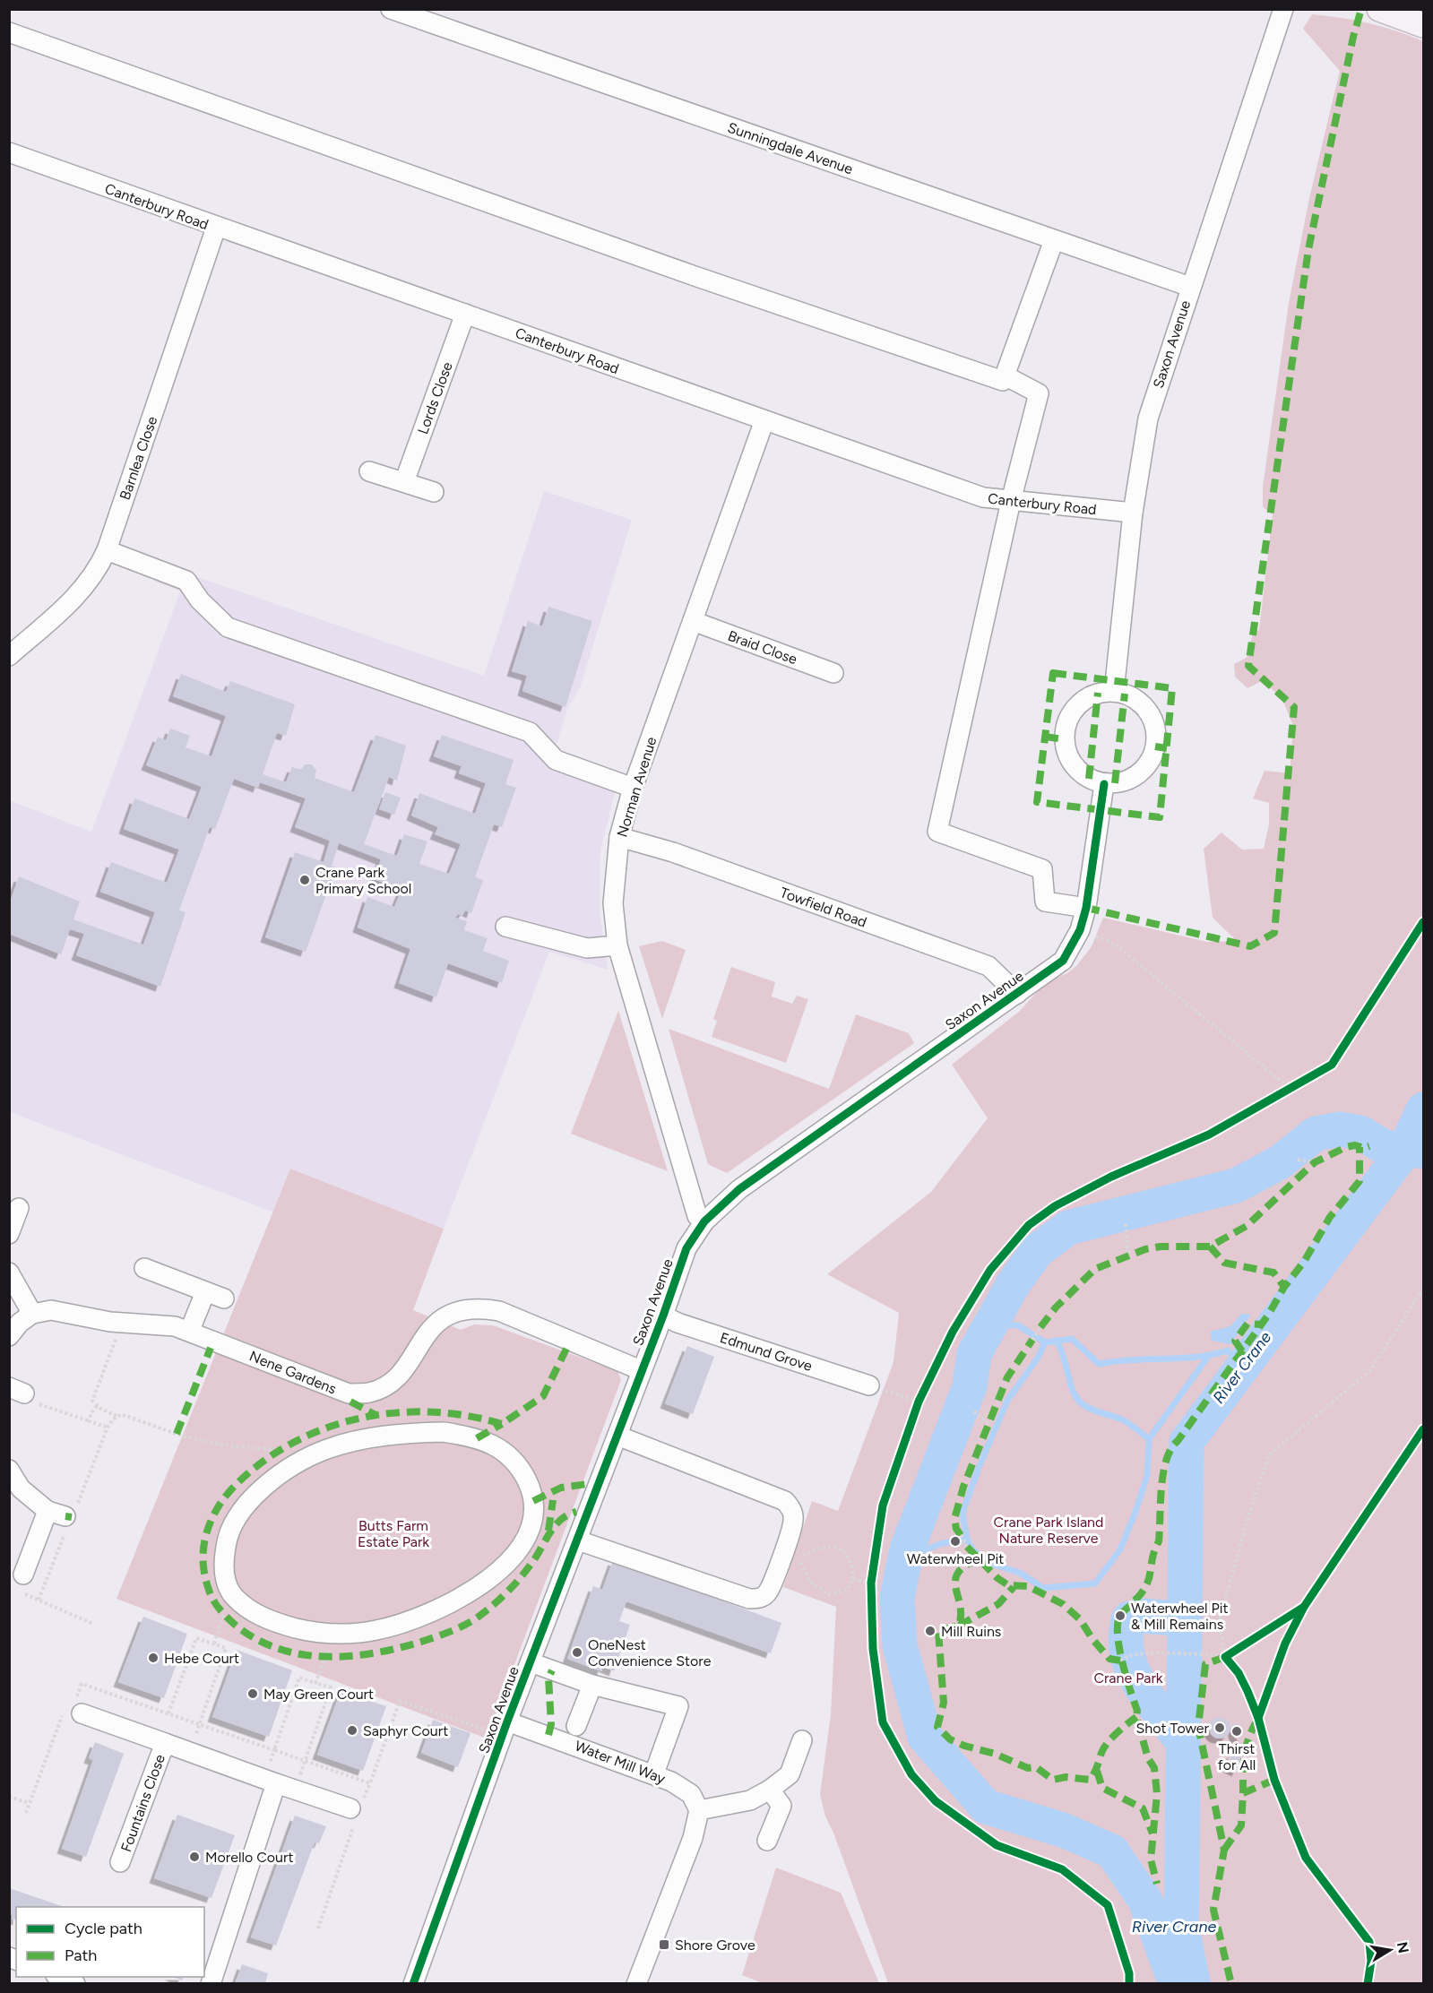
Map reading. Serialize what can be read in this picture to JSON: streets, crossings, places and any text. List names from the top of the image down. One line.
{"streets":{"street":["Sunningdale Avenue","Canterbury Road","Saxon Avenue","Lords Close","Barnlea Close","Braid Close","Norman Avenue","Towfield Road","Edmund Grove","Nene Gardens","Water Mill Way","Fountains Close"]},"crossings":[["Sunningdale Avenue","Saxon Avenue"],["Canterbury Road","Saxon Avenue"],["Canterbury Road","Lords Close"],["Canterbury Road","Barnlea Close"],["Canterbury Road","Norman Avenue"],["Saxon Avenue","Norman Avenue"],["Saxon Avenue","Towfield Road"],["Saxon Avenue","Edmund Grove"],["Saxon Avenue","Nene Gardens"],["Saxon Avenue","Water Mill Way"],["Braid Close","Norman Avenue"],["Norman Avenue","Towfield Road"]],"water":["River Crane"],"parks":["Crane Park Island Nature Reserve","Butts Farm Estate Park","Crane Park"],"places":{"other":["Crane Park Primary School","Waterwheel Pit","Waterwheel Pit & Mill Remains","Mill Ruins","OneNest Convenience Store","Hebe Court","May Green Court","Shot Tower","Saphyr Court","Thirst for All","Morello Court"],"transit":["Shore Grove"]},"legend":["Cycle path","Path"],"north":"right"}
